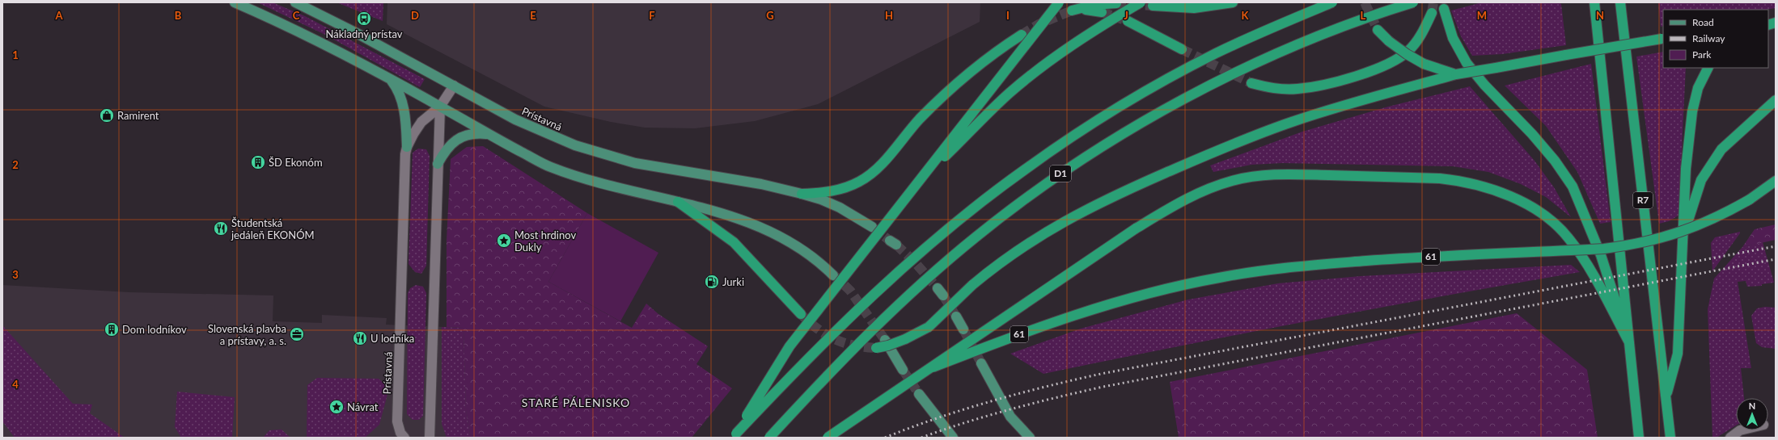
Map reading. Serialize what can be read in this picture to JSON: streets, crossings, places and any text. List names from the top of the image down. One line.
{"streets":{"highway":["D1","R7","61"],"main road":["Prístavná"]},"districts":["STARÉ PÁLENISKO"],"places":{"bus stop":["Nákladný prístav"],"shop":["Ramirent"],"building":["ŠD Ekonóm","Dom lodníkov"],"restaurant":["Študentská jedáleň EKONÓM","U lodníka"],"place":["Most hrdinov Dukly","Návrat"],"fuel station":["Jurki"],"office":["Slovenská plavba a prístavy, a. s."]},"legend":["Road","Railway","Park"],"north":"top","grid":{"columns":["A","B","C","D","E","F","G","H","I","J","K","L","M","N"],"rows":["1","2","3","4"]}}
